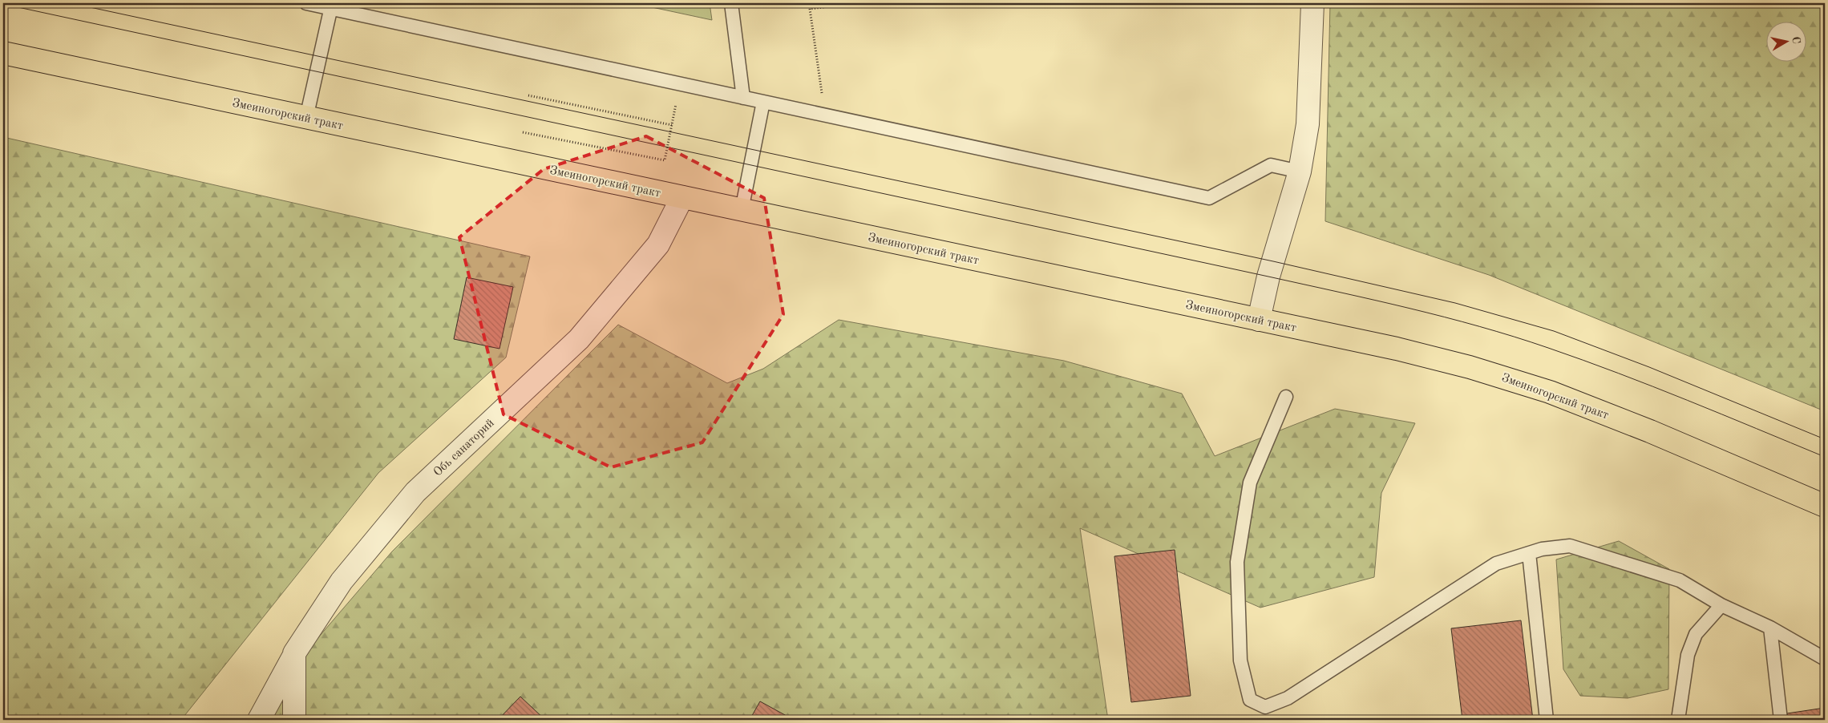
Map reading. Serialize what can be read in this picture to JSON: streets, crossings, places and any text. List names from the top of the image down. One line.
{"streets":{"highway":["Змеиногорский тракт"],"street":["Обь санаторий"]},"crossings":[["Змеиногорский тракт","Обь санаторий"]],"north":"right"}
